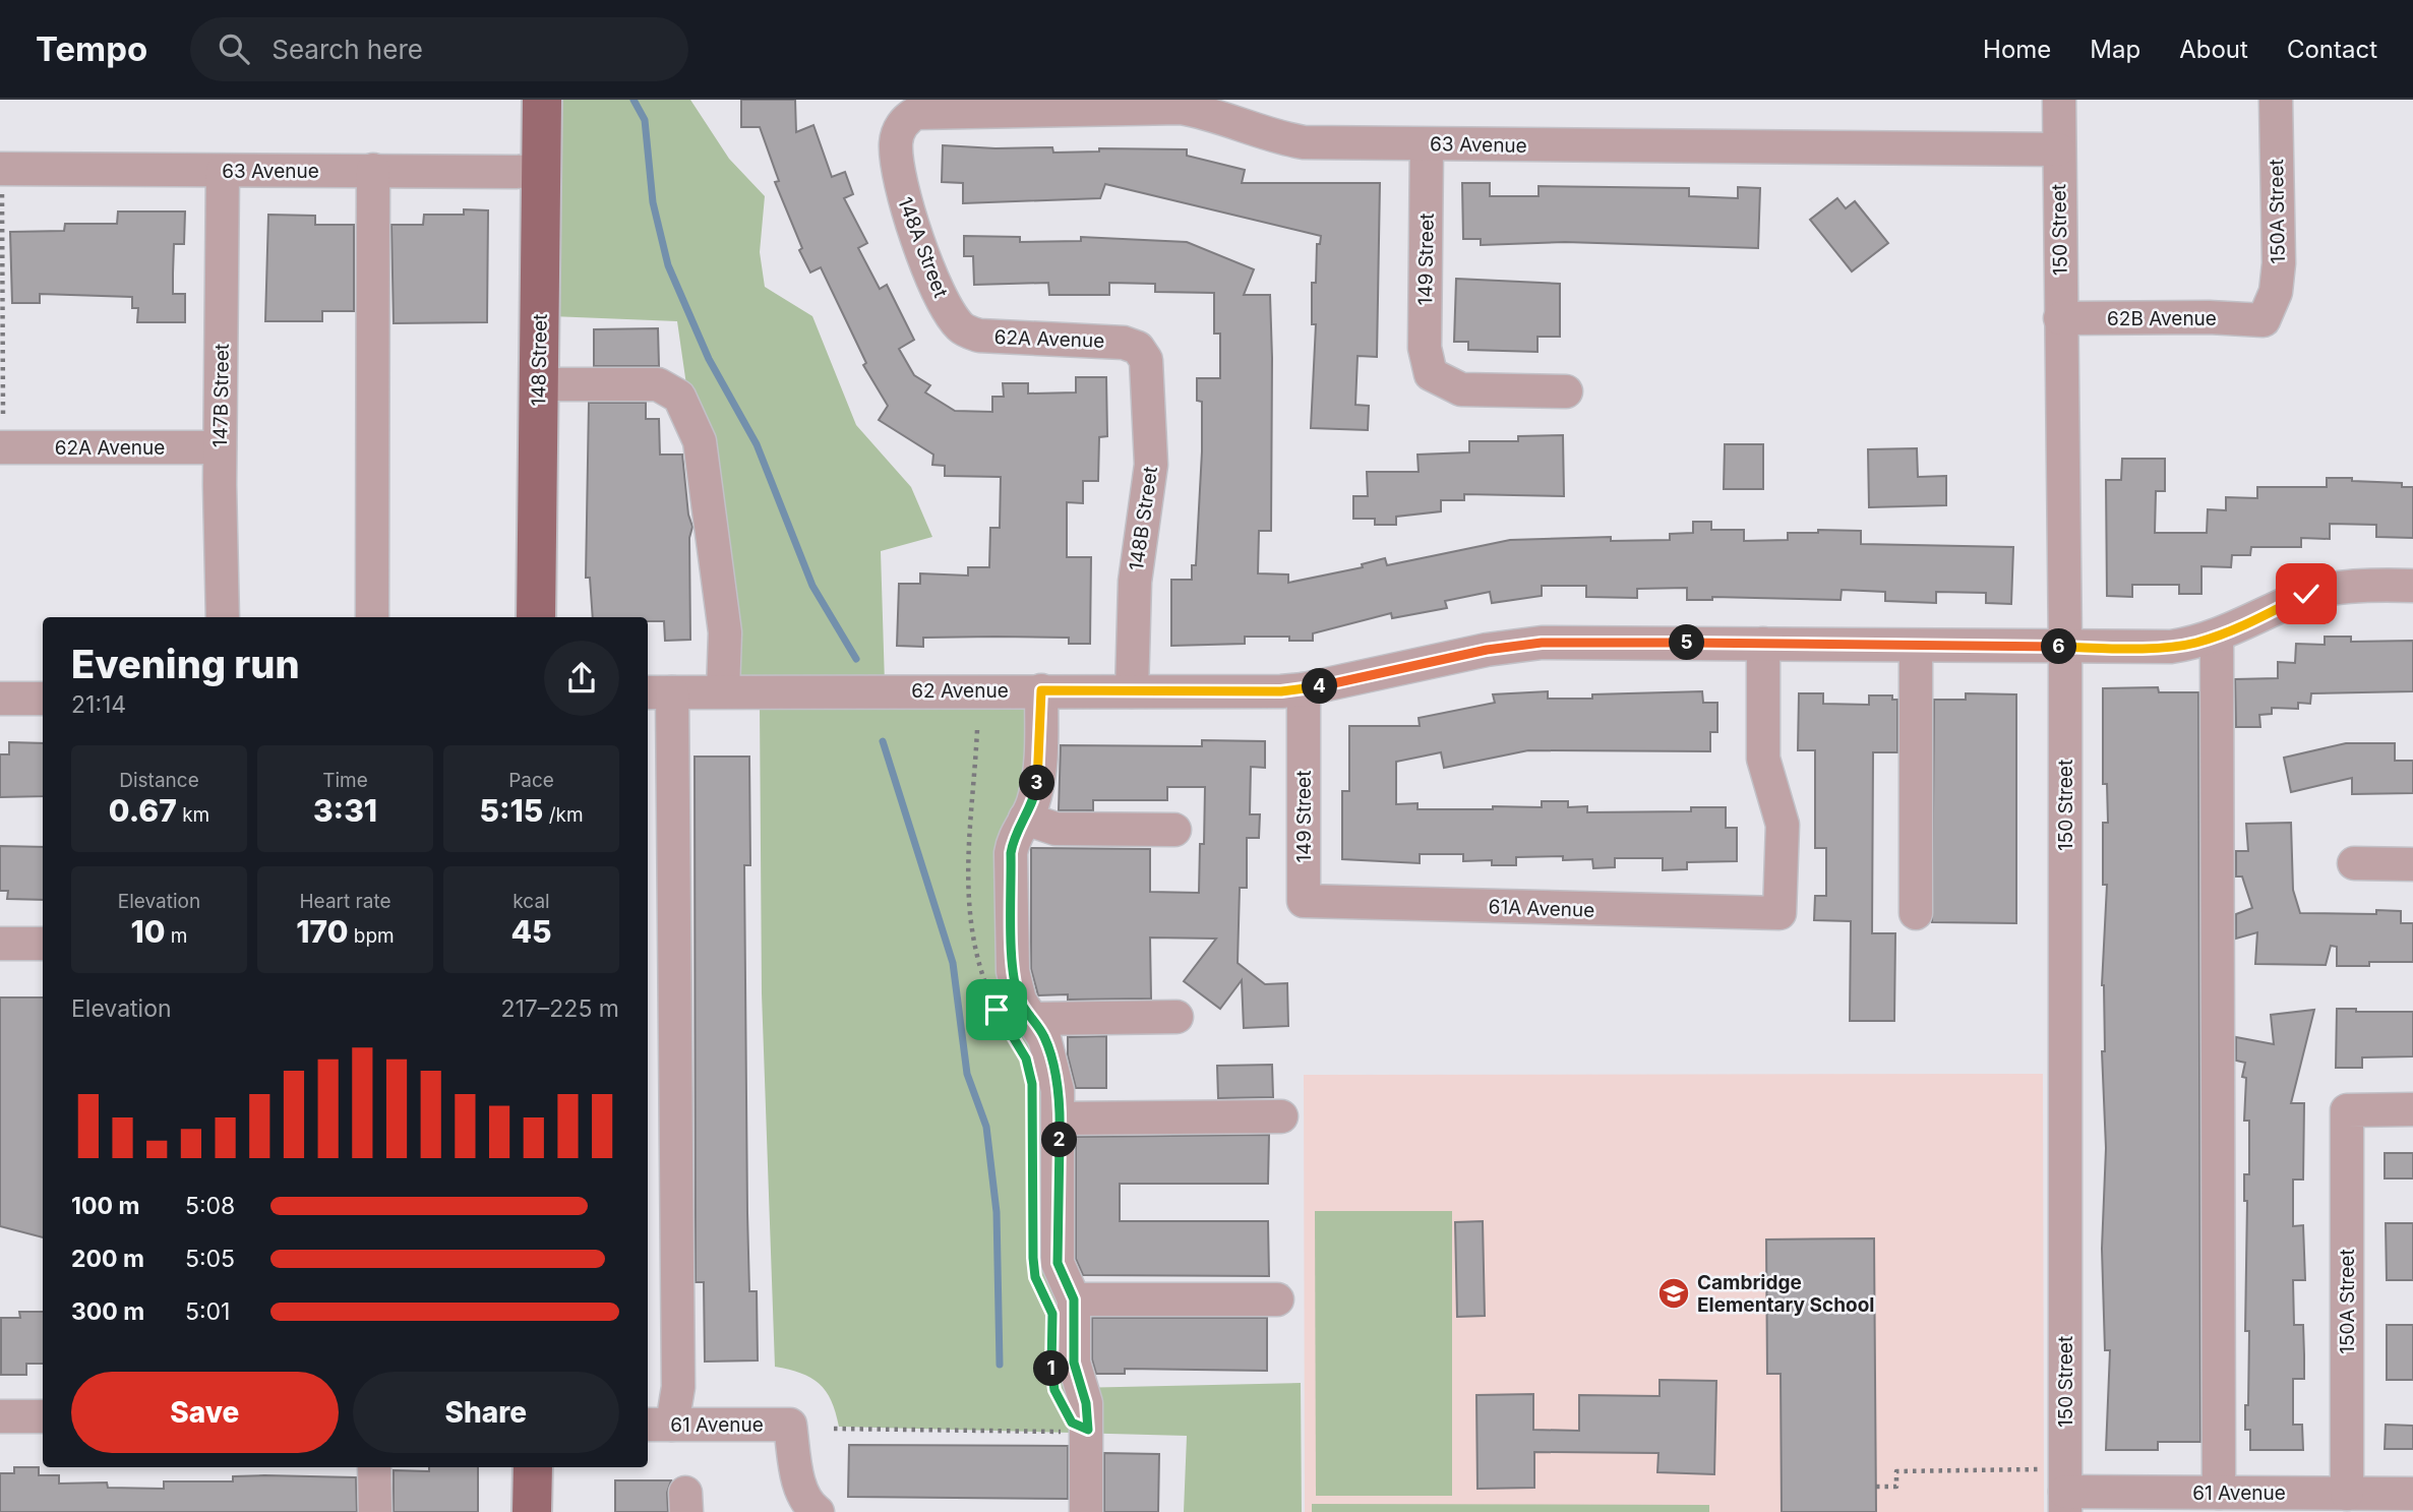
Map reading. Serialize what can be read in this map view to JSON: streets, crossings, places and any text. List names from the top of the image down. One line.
{"streets":{"main road":["148 Street"],"street":["63 Avenue","150A Street","150 Street","148A Street","149 Street","62B Avenue","62A Avenue","147B Street","148B Street","62 Avenue","61A Avenue","61 Avenue"]},"crossings":[["63 Avenue","150 Street"],["63 Avenue","148A Street"],["63 Avenue","149 Street"],["63 Avenue","148 Street"],["63 Avenue","147B Street"],["150A Street","62B Avenue"],["150A Street","61 Avenue"],["150 Street","62B Avenue"],["150 Street","62 Avenue"],["150 Street","61 Avenue"],["148A Street","62A Avenue"],["149 Street","62 Avenue"],["149 Street","61A Avenue"],["62A Avenue","147B Street"],["62A Avenue","148B Street"],["148B Street","62 Avenue"],["62 Avenue","61A Avenue"]],"places":{"school or university":["Cambridge Elementary School"]},"page":{"header":"Tempo","search":"Search here","nav":["Home","Map","About","Contact"],"heading":["Evening run","21:14"],"pins":["5","6","4","3","2","1"],"stats":[["Distance","0.67 km"],["Time","3:31"],["Pace","5:15 /km"],["Elevation","10 m"],["Heart rate","170 bpm"],["kcal","45"]],"chart":["Elevation","217–225 m"],"list":[{"name":"100 m","note":"5:08"},{"name":"200 m","note":"5:05"},{"name":"300 m","note":"5:01"}],"buttons":["Save","Share"]}}
